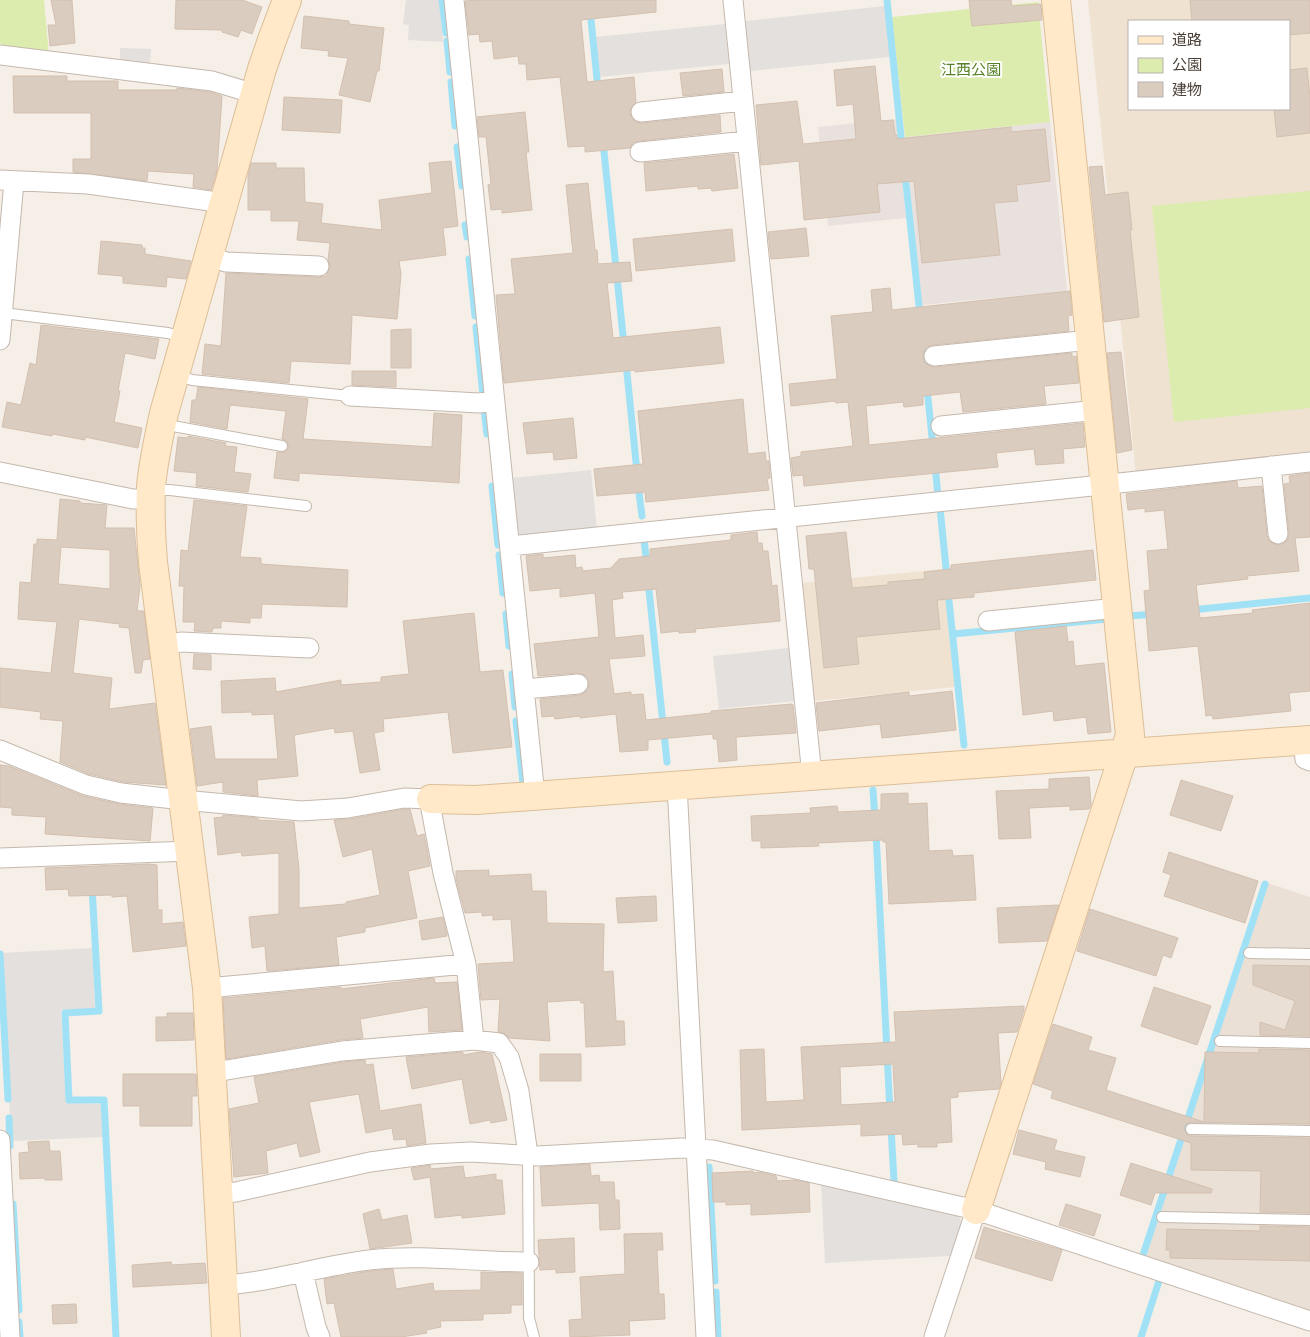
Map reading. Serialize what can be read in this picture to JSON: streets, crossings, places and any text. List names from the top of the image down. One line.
{"parks":["江西公園"],"legend":["道路","公園","建物"]}
